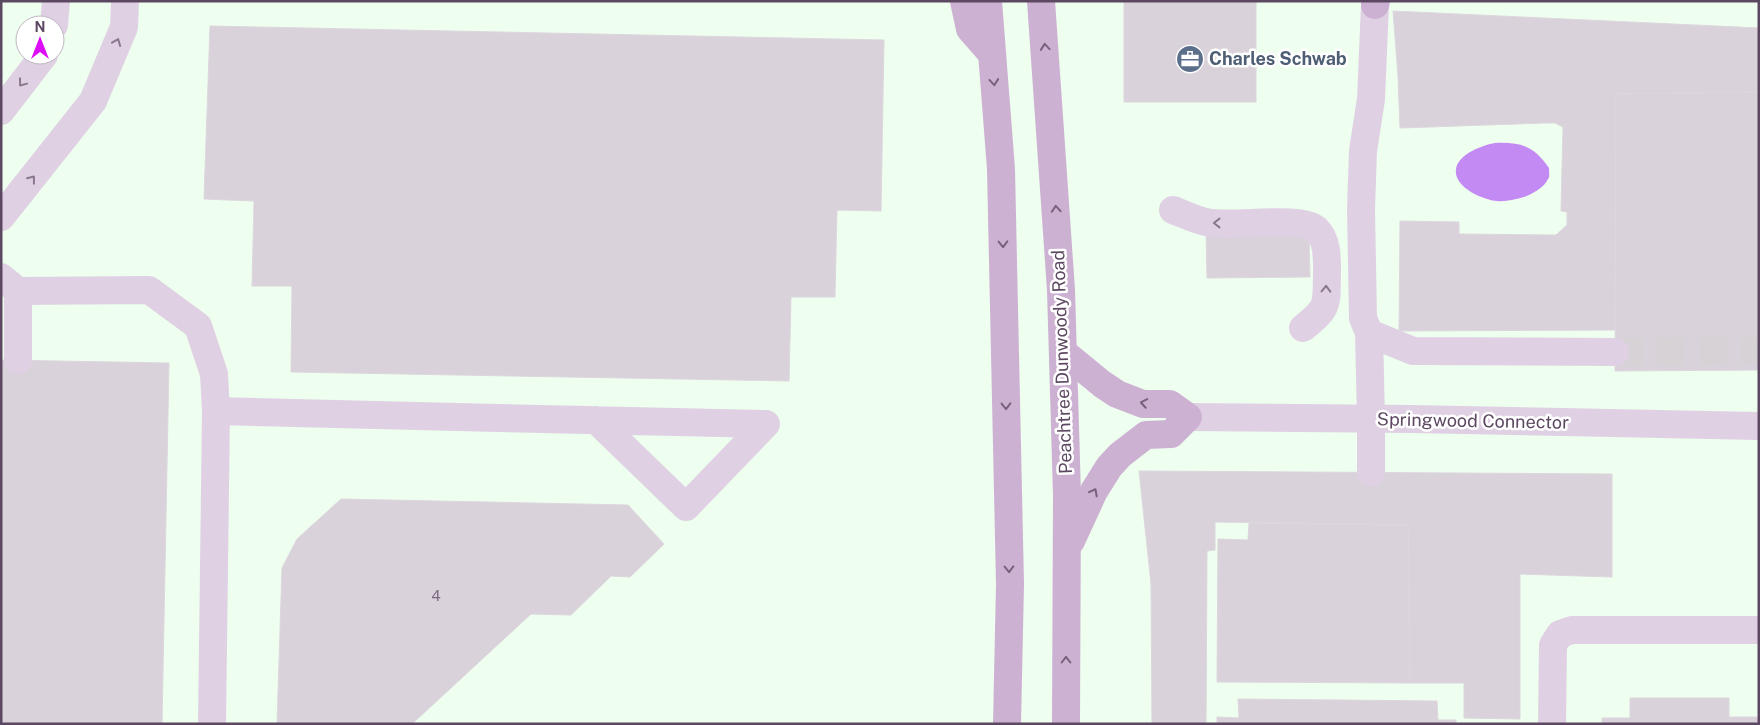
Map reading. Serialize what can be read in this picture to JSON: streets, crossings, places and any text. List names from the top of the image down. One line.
{"streets":{"main road":["Peachtree Dunwoody Road"],"street":["Springwood Connector"]},"places":{"office":["Charles Schwab"]},"house_numbers":["4"],"north":"top"}
